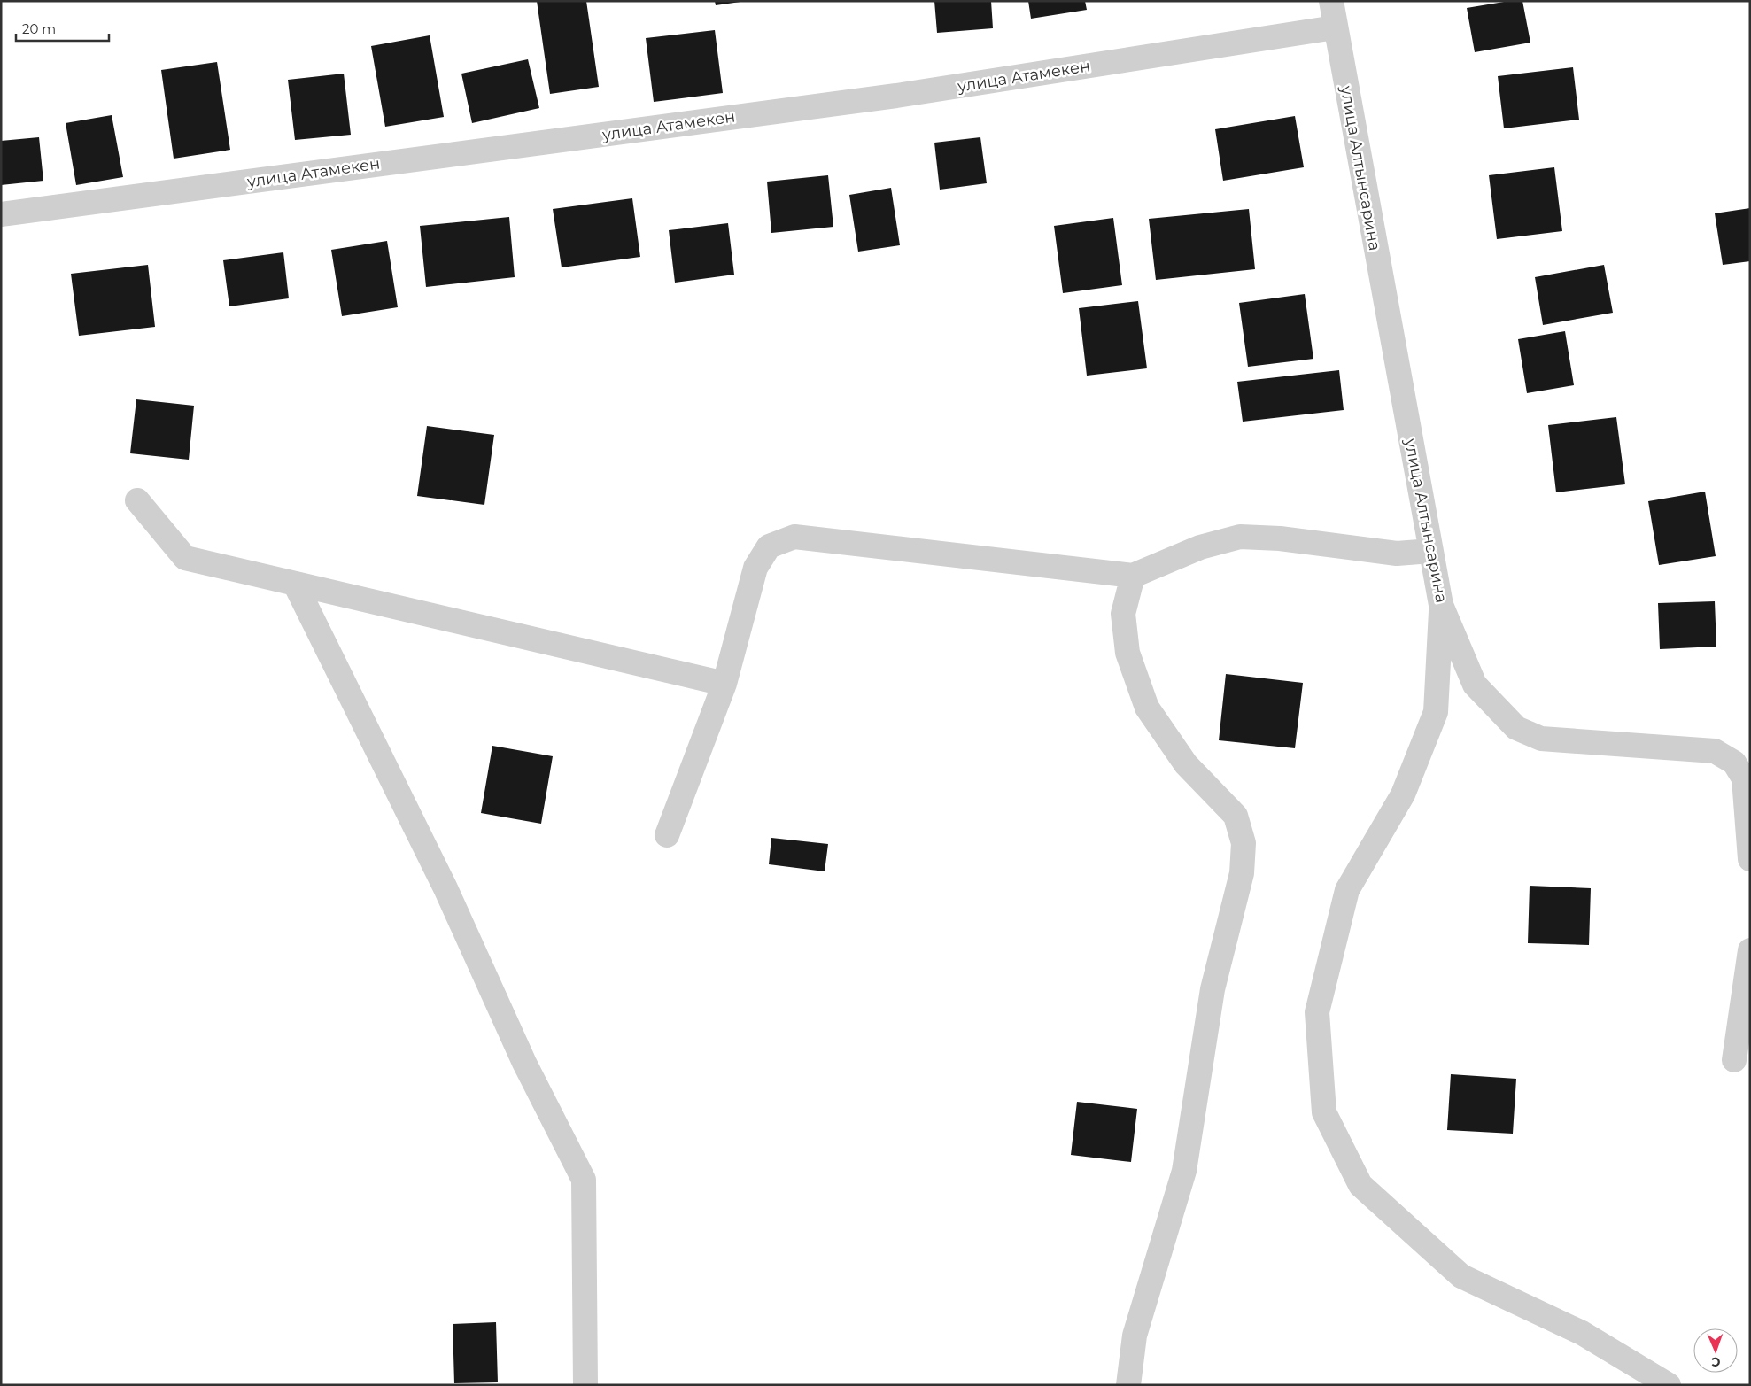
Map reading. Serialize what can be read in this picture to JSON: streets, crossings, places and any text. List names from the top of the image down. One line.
{"streets":{"street":["улица Атамекен","улица Алтынсарина"]},"crossings":[["улица Атамекен","улица Алтынсарина"]],"scale_bar":"20 m","north":"bottom"}
